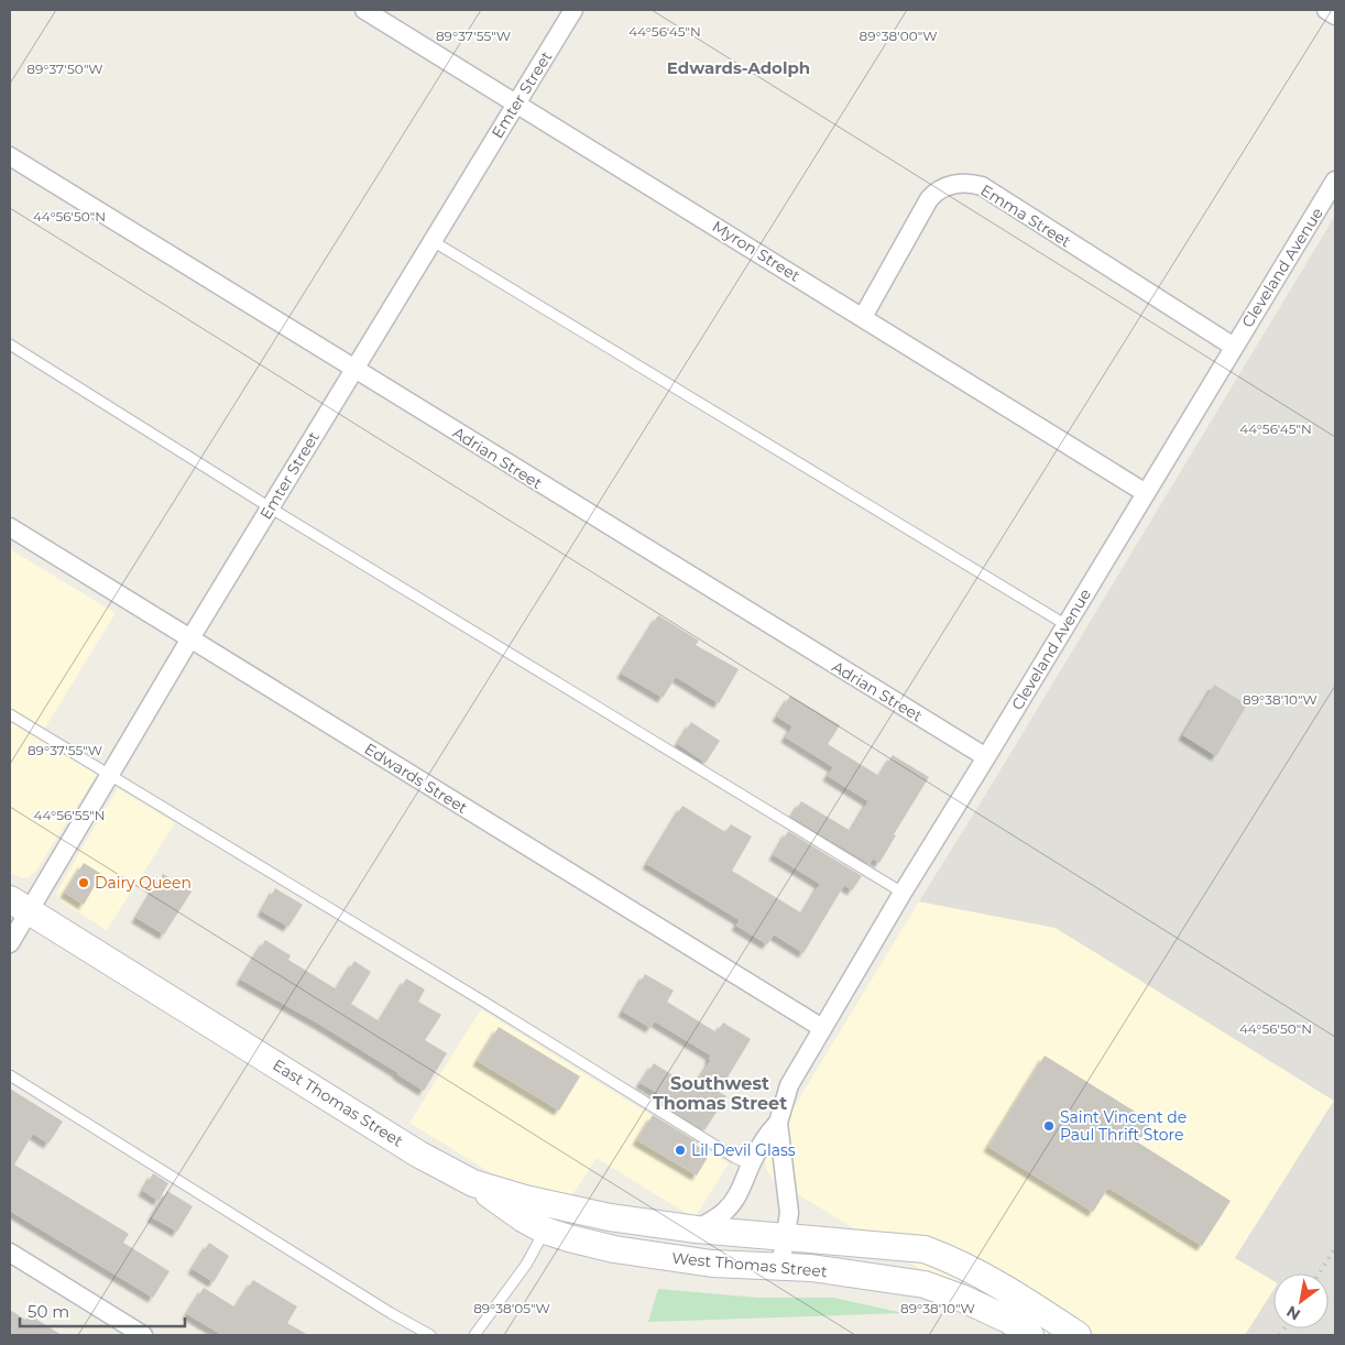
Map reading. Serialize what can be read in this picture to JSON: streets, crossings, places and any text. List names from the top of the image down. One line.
{"streets":{"main road":["East Thomas Street","West Thomas Street"],"street":["Emter Street","Emma Street","Myron Street","Cleveland Avenue","Adrian Street","Edwards Street"]},"crossings":[["Emter Street","Myron Street"],["Emter Street","Adrian Street"],["Emter Street","Edwards Street"],["Emter Street","East Thomas Street"],["Emma Street","Myron Street"],["Emma Street","Cleveland Avenue"],["Myron Street","Cleveland Avenue"],["Cleveland Avenue","Adrian Street"],["Cleveland Avenue","Edwards Street"],["Cleveland Avenue","East Thomas Street"],["Cleveland Avenue","West Thomas Street"],["East Thomas Street","West Thomas Street"]],"districts":["Edwards-Adolph","Southwest Thomas Street"],"places":["Dairy Queen","Saint Vincent de Paul Thrift Store","Lil Devil Glass"],"scale_bar":"50 m","north":"bottom left","coordinates":["44°56'45\"N","89°37'55\"W","89°38'00\"W","89°37'50\"W","44°56'50\"N","89°38'10\"W","44°56'55\"N","89°38'05\"W"]}
